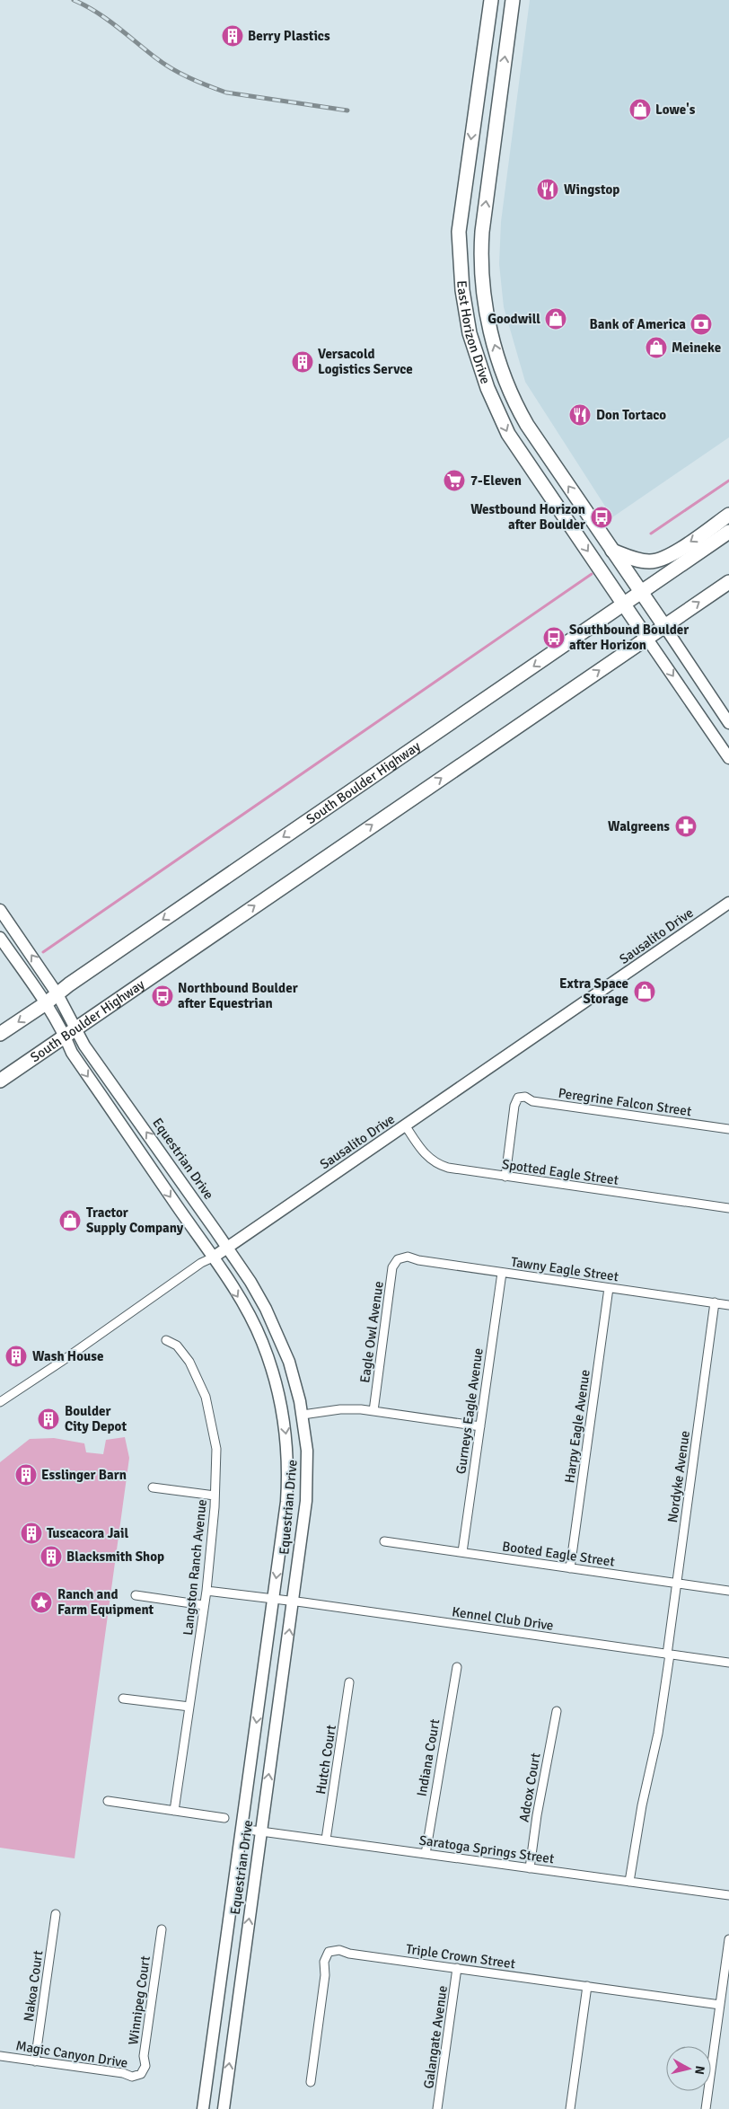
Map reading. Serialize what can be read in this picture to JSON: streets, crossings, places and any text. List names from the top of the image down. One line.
{"streets":{"main road":["East Horizon Drive","South Boulder Highway"],"street":["Sausalito Drive","Peregrine Falcon Street","Equestrian Drive","Spotted Eagle Street","Tawny Eagle Street","Eagle Owl Avenue","Gurneys Eagle Avenue","Harpy Eagle Avenue","Nordyke Avenue","Booted Eagle Street","Langston Ranch Avenue","Kennel Club Drive","Indiana Court","Hutch Court","Adcox Court","Saratoga Springs Street","Triple Crown Street","Nakoa Court","Winnipeg Court","Galangate Avenue","Magic Canyon Drive"]},"crossings":[["East Horizon Drive","South Boulder Highway"],["South Boulder Highway","Equestrian Drive"],["Sausalito Drive","Equestrian Drive"],["Sausalito Drive","Spotted Eagle Street"],["Peregrine Falcon Street","Spotted Eagle Street"],["Equestrian Drive","Kennel Club Drive"],["Equestrian Drive","Saratoga Springs Street"],["Tawny Eagle Street","Eagle Owl Avenue"],["Tawny Eagle Street","Gurneys Eagle Avenue"],["Tawny Eagle Street","Harpy Eagle Avenue"],["Tawny Eagle Street","Nordyke Avenue"],["Gurneys Eagle Avenue","Booted Eagle Street"],["Harpy Eagle Avenue","Booted Eagle Street"],["Nordyke Avenue","Booted Eagle Street"],["Nordyke Avenue","Kennel Club Drive"],["Nordyke Avenue","Saratoga Springs Street"],["Langston Ranch Avenue","Kennel Club Drive"],["Indiana Court","Saratoga Springs Street"],["Hutch Court","Saratoga Springs Street"],["Adcox Court","Saratoga Springs Street"],["Triple Crown Street","Galangate Avenue"],["Nakoa Court","Magic Canyon Drive"],["Winnipeg Court","Magic Canyon Drive"]],"places":{"building":["Berry Plastics","Versacold Logistics Servce","Wash House","Boulder City Depot","Esslinger Barn","Tuscacora Jail","Blacksmith Shop"],"shop":["Lowe's","Goodwill","Meineke","Extra Space Storage","Tractor Supply Company"],"restaurant":["Wingstop","Don Tortaco"],"bank":["Bank of America"],"supermarket":["7-Eleven"],"bus stop":["Westbound Horizon after Boulder","Southbound Boulder after Horizon","Northbound Boulder after Equestrian"],"pharmacy":["Walgreens"],"place":["Ranch and Farm Equipment"]},"north":"right"}
